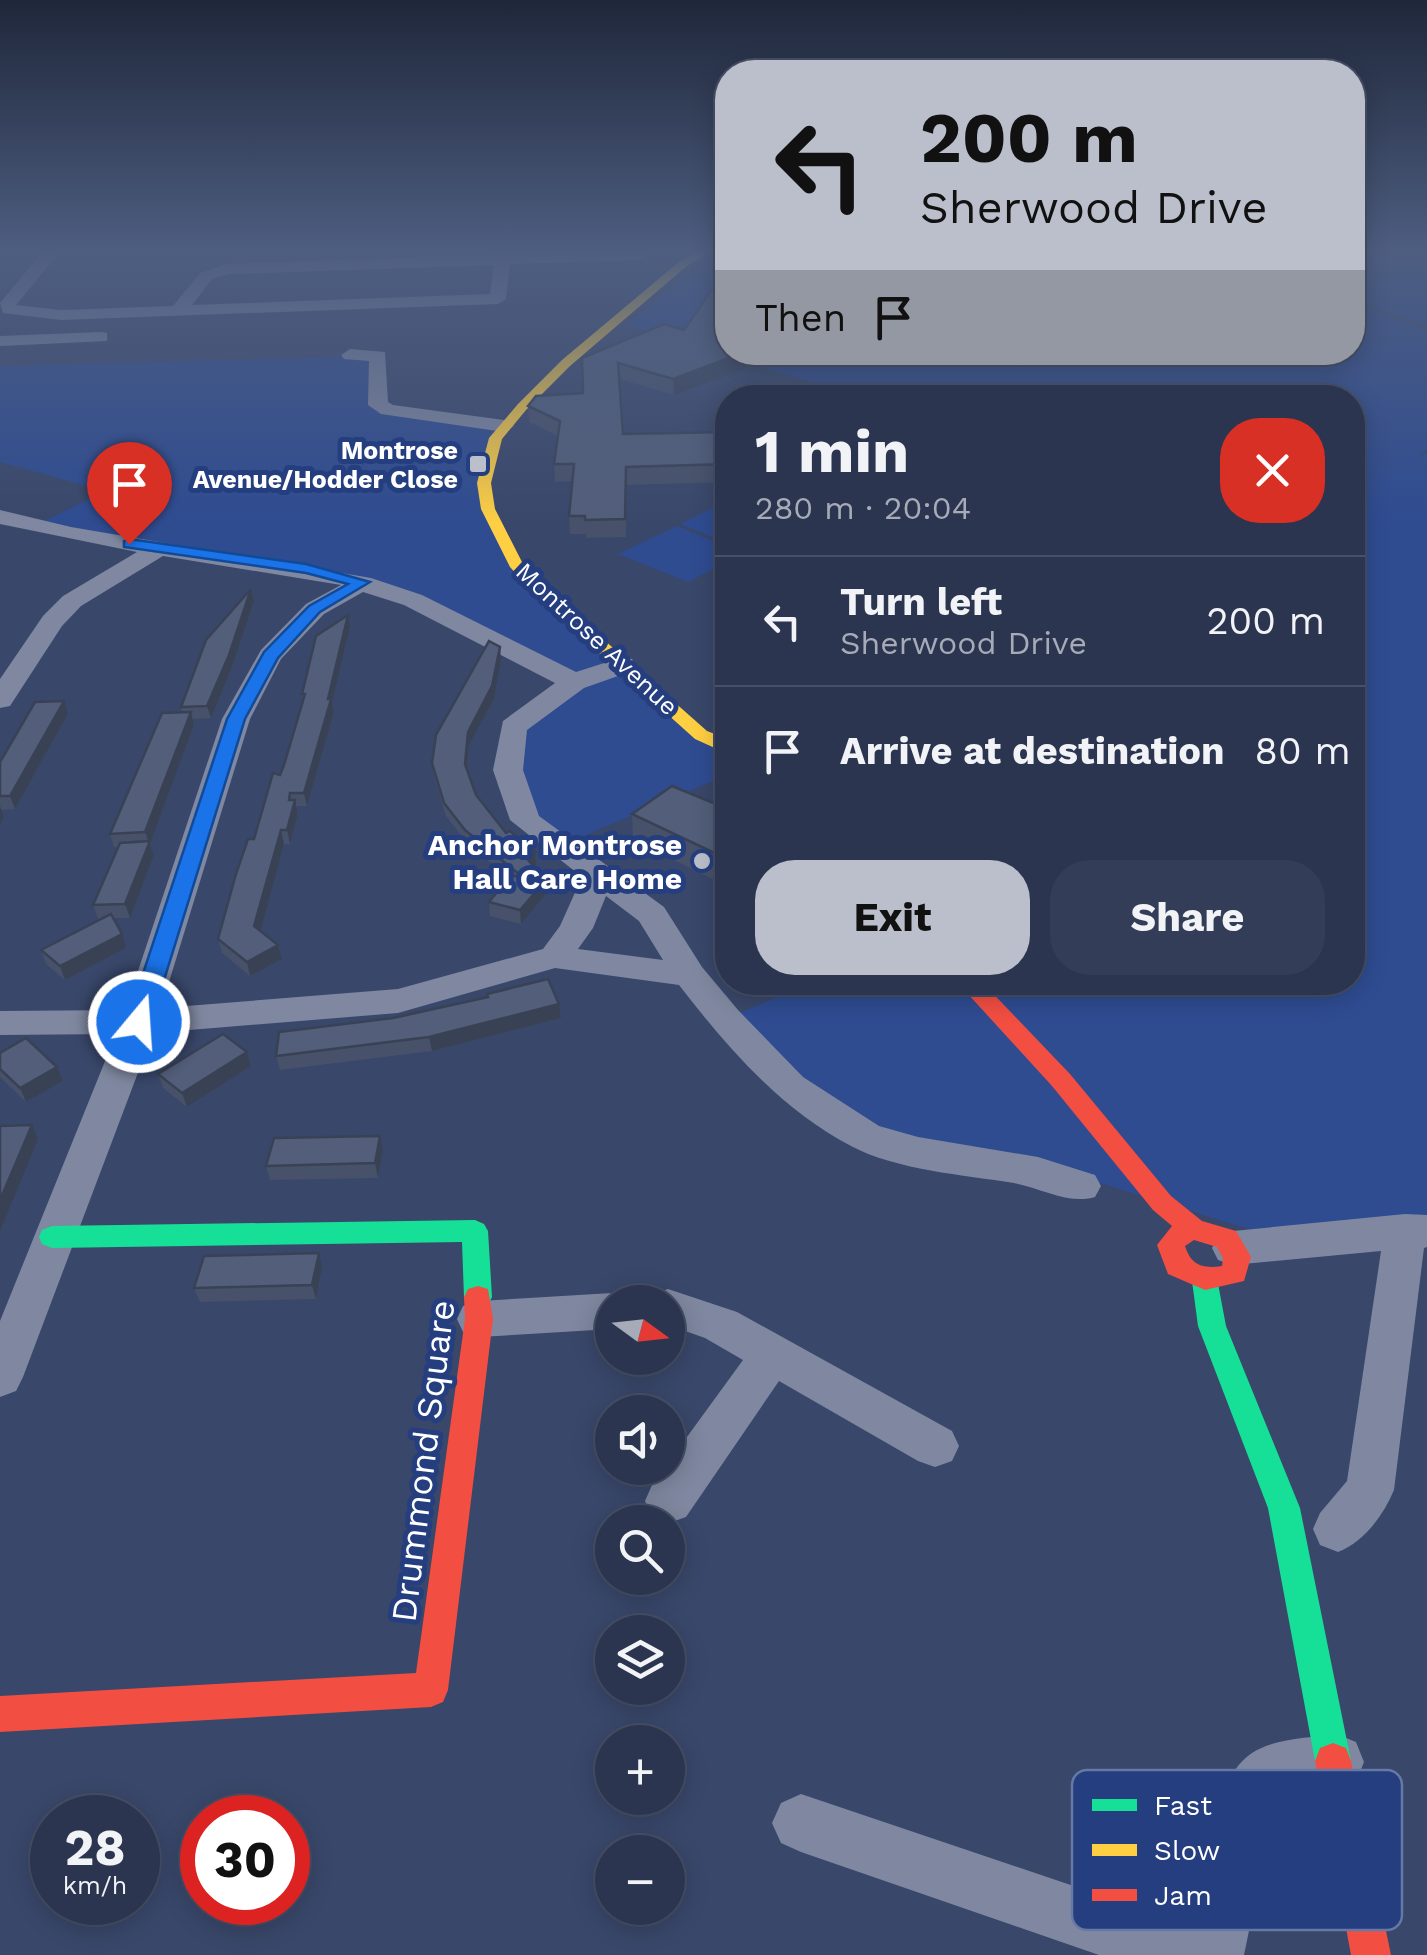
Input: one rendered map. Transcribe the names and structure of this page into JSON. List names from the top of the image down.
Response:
{
  "streets": {
    "street": ["Montrose Avenue", "Drummond Square"]
  },
  "places": {
    "transit": ["Montrose Avenue/Hodder Close"],
    "other": ["Anchor Montrose Hall Care Home"]
  },
  "legend": ["Fast", "Slow", "Jam"],
  "north": "right",
  "page": {
    "turn": ["200 m", "Sherwood Drive"],
    "then": "Then",
    "heading": ["1 min", "280 m · 20:04"],
    "list": [
      {
        "name": "Turn left",
        "note": "Sherwood Drive",
        "value": "200 m"
      },
      {
        "name": "Arrive at destination",
        "value": "80 m"
      }
    ],
    "buttons": ["Exit", "Share"],
    "map_buttons": ["+", "−"],
    "speed": "28 km/h",
    "limit": "30"
  }
}
